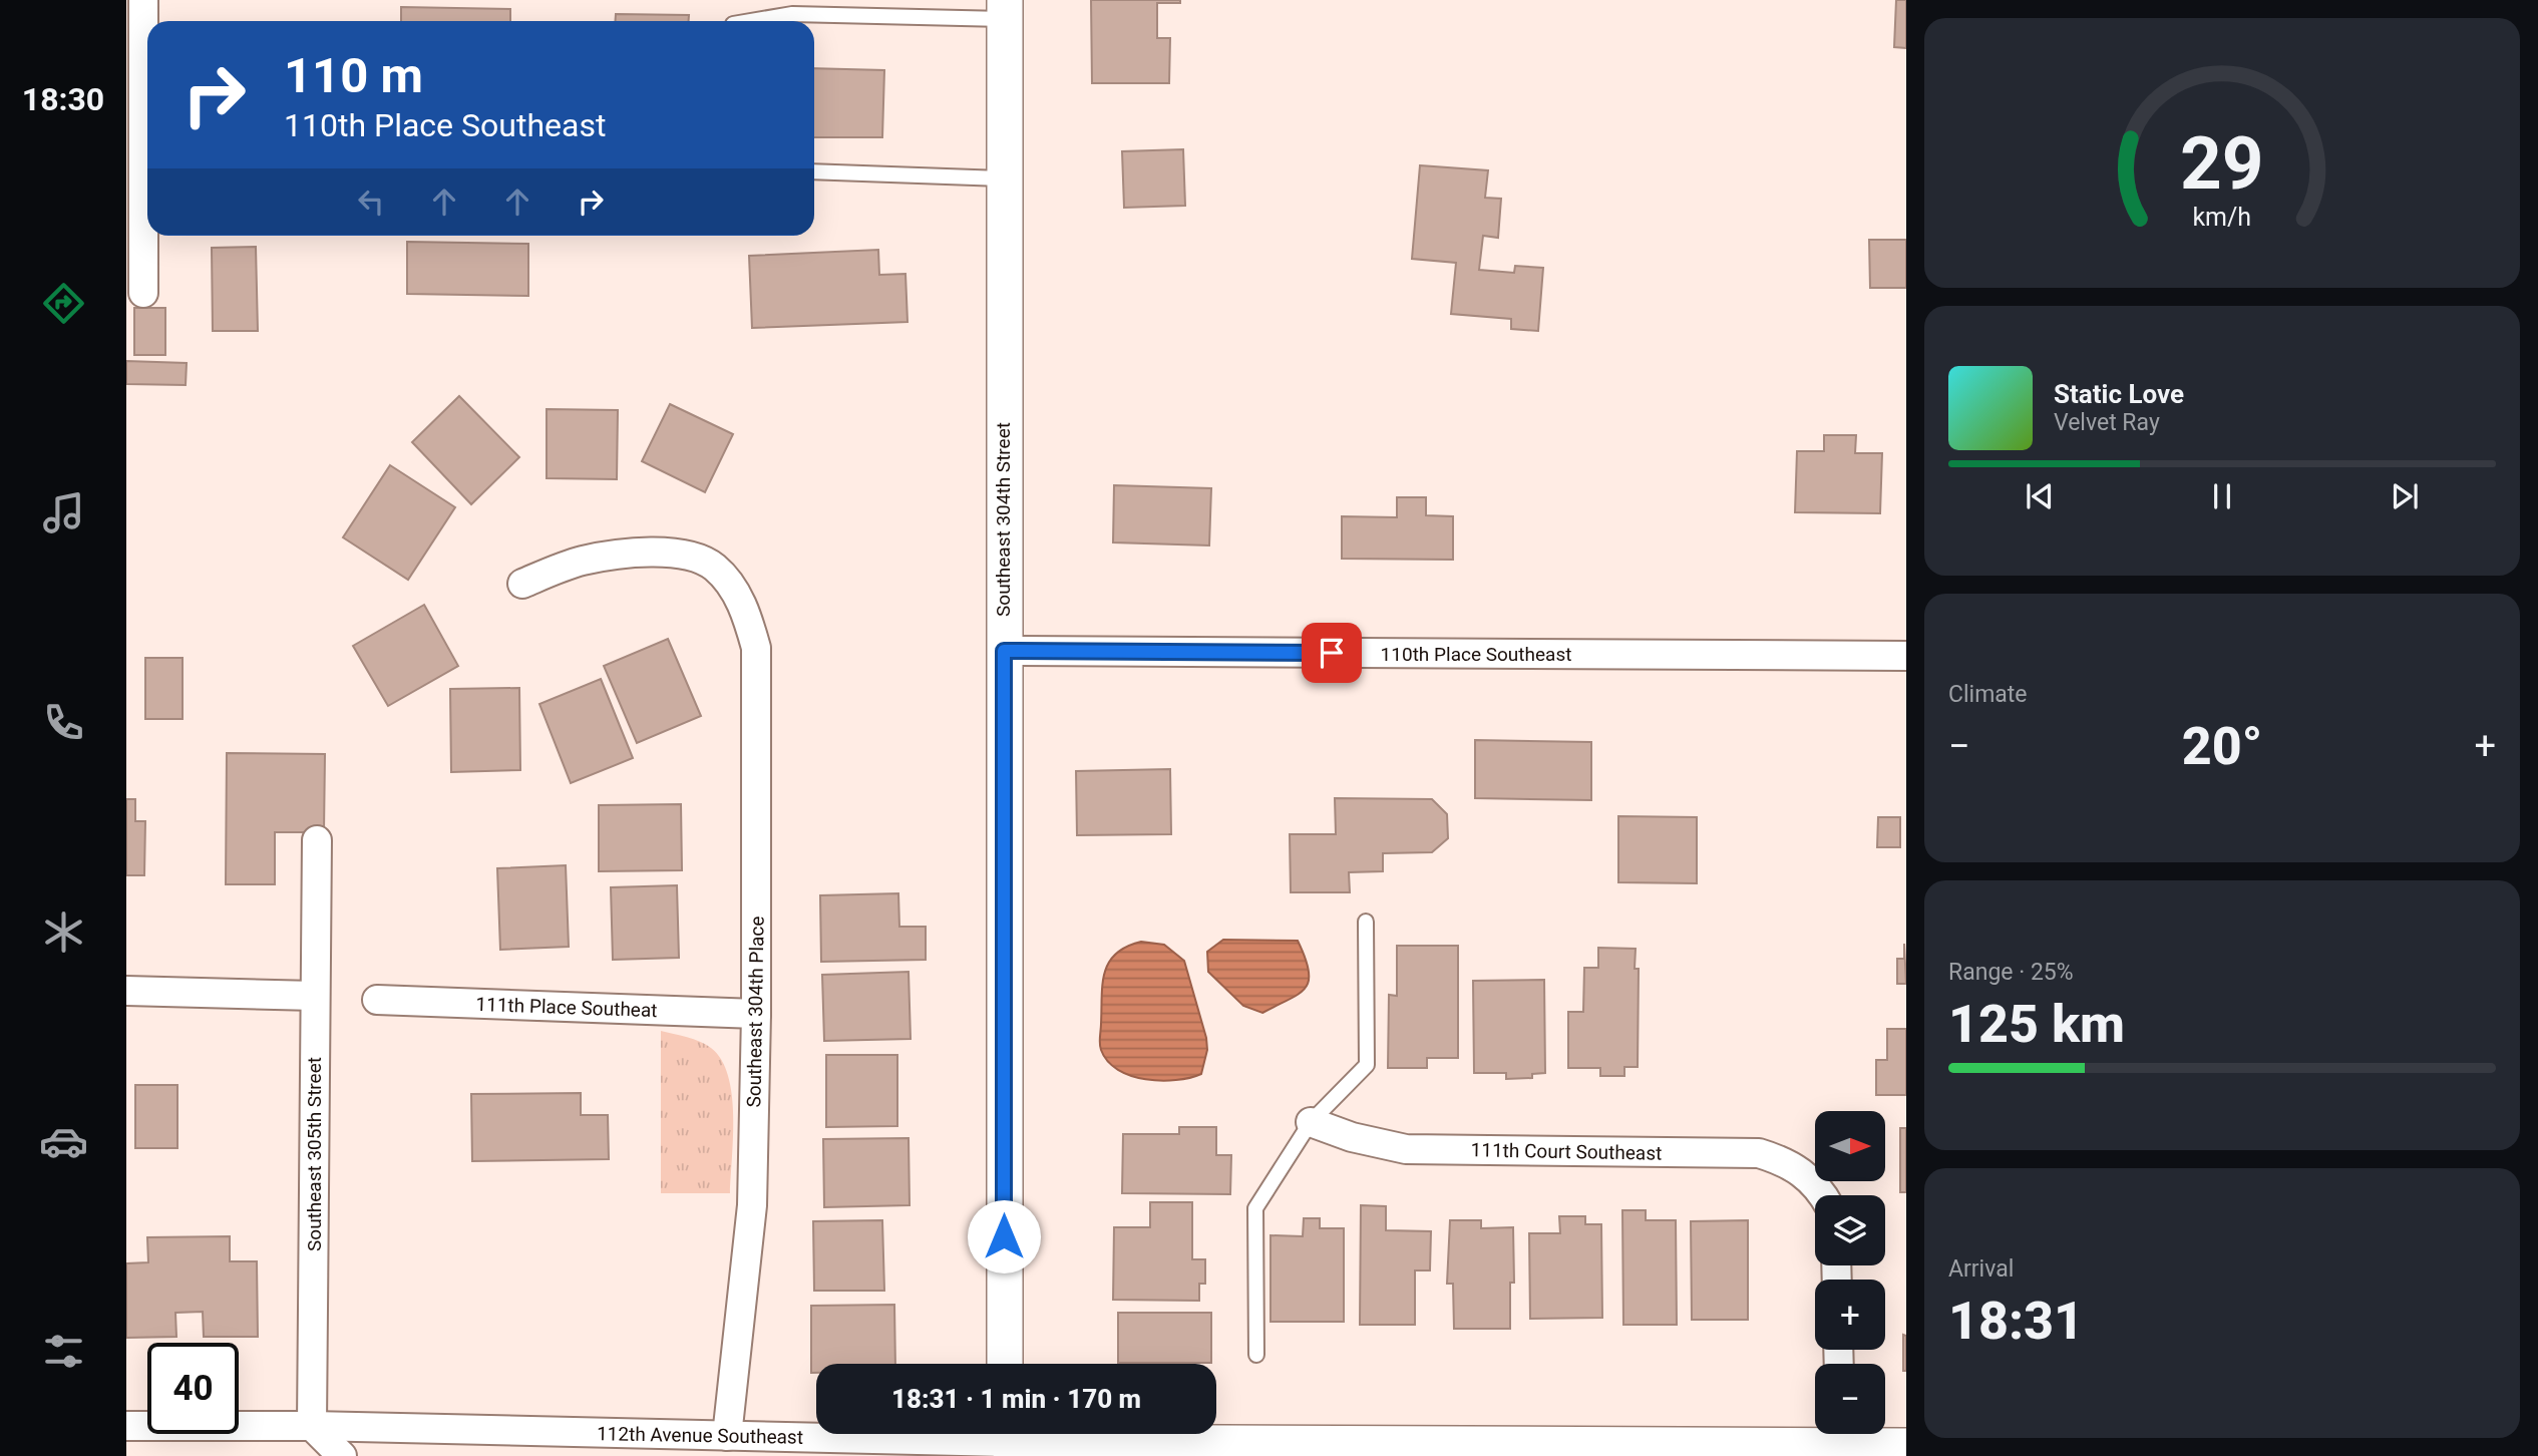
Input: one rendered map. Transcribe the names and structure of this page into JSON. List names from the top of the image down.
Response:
{
  "streets": {
    "street": [
      "Southeast 304th Street",
      "110th Place Southeast",
      "111th Place Southeat",
      "Southeast 304th Place",
      "111th Court Southeast",
      "Southeast 305th Street",
      "112th Avenue Southeast"
    ]
  },
  "crossings": [
    ["Southeast 304th Street", "110th Place Southeast"],
    ["111th Place Southeat", "Southeast 304th Place"],
    ["Southeast 304th Place", "112th Avenue Southeast"],
    ["Southeast 305th Street", "112th Avenue Southeast"]
  ],
  "north": "right",
  "page": {
    "tabs": "18:30",
    "turn": ["110 m", "110th Place Southeast"],
    "song": ["Static Love", "Velvet Ray"],
    "tile": [
      "Climate",
      ["Range · 25%", "125 km"],
      ["Arrival", "18:31"]
    ],
    "heat": ["−", "20°", "+"],
    "map_buttons": ["+", "−"],
    "limit": "40",
    "trip": "18:31 · 1 min · 170 m",
    "gauge": ["29", "km/h"]
  }
}
